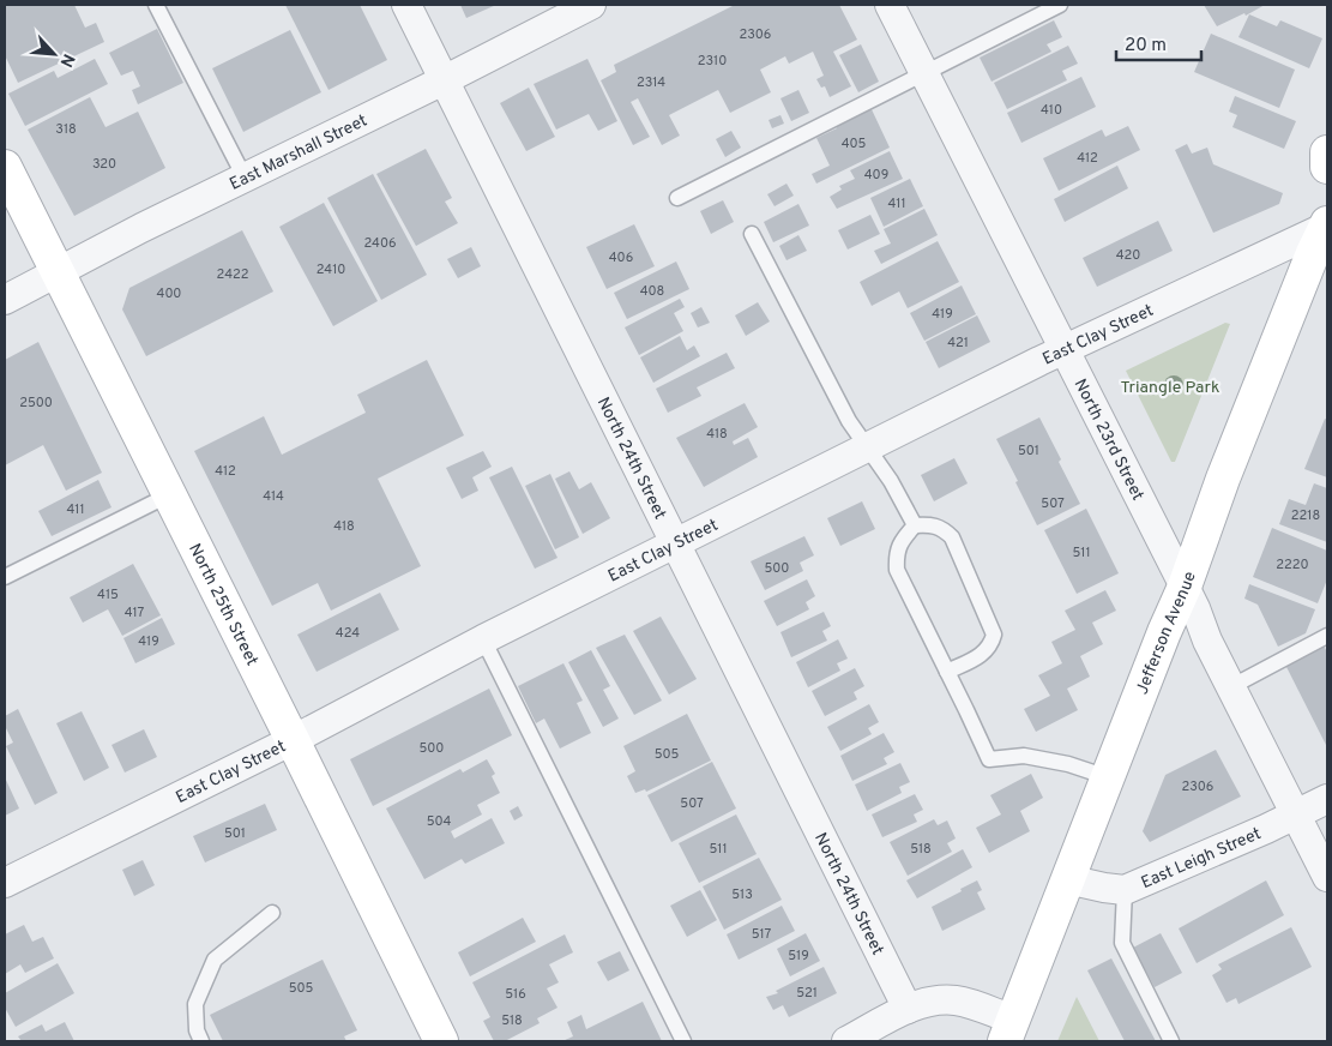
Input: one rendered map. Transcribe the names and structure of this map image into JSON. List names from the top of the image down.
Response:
{
  "streets": {
    "main road": ["North 25th Street", "Jefferson Avenue"],
    "street": [
      "East Marshall Street",
      "East Clay Street",
      "North 23rd Street",
      "North 24th Street",
      "East Leigh Street"
    ]
  },
  "crossings": [
    ["East Marshall Street", "North 24th Street"],
    ["East Marshall Street", "North 25th Street"],
    ["East Clay Street", "North 23rd Street"],
    ["East Clay Street", "North 24th Street"],
    ["East Clay Street", "North 25th Street"],
    ["East Clay Street", "Jefferson Avenue"],
    ["North 23rd Street", "Jefferson Avenue"],
    ["North 23rd Street", "East Leigh Street"],
    ["Jefferson Avenue", "East Leigh Street"]
  ],
  "parks": ["Triangle Park"],
  "house_numbers": [
    "2306",
    "2310",
    "2314",
    "410",
    "318",
    "405",
    "412",
    "320",
    "409",
    "411",
    "2406",
    "420",
    "406",
    "2410",
    "2422",
    "408",
    "400",
    "419",
    "421",
    "2500",
    "418",
    "501",
    "412",
    "414",
    "507",
    "411",
    "2218",
    "418",
    "511",
    "2220",
    "500",
    "415",
    "417",
    "424",
    "419",
    "500",
    "505",
    "2306",
    "507",
    "504",
    "501",
    "511",
    "518",
    "513",
    "517",
    "519",
    "505",
    "521",
    "516",
    "518"
  ],
  "scale_bar": "20 m",
  "north": "bottom right"
}
